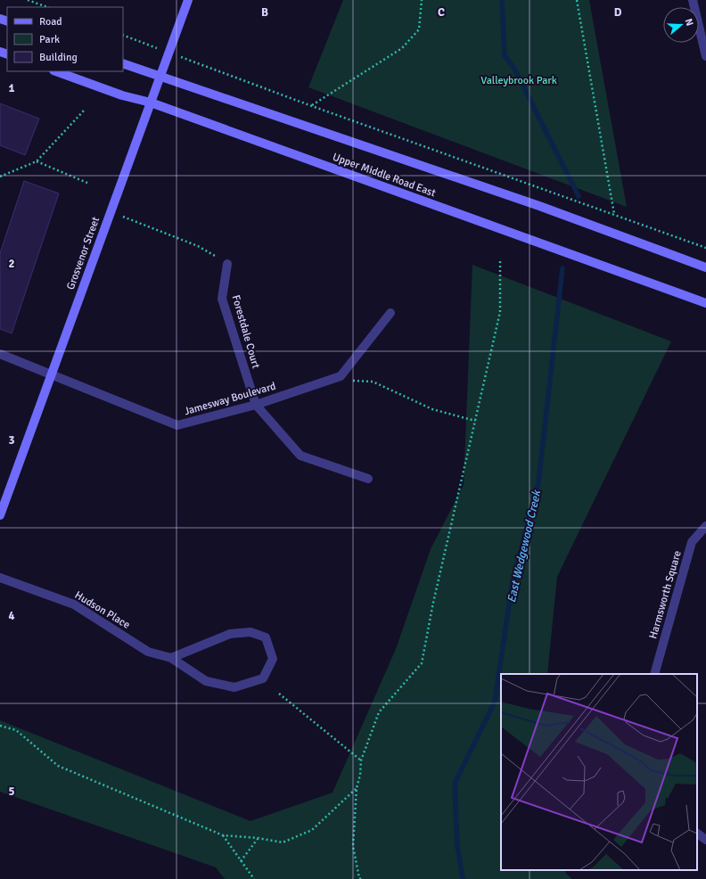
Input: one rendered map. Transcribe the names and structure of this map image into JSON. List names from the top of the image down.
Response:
{
  "streets": {
    "main road": ["Upper Middle Road East", "Grosvenor Street"],
    "street": [
      "Forestdale Court",
      "Jamesway Boulevard",
      "Harmsworth Square",
      "Hudson Place"
    ]
  },
  "crossings": [
    ["Upper Middle Road East", "Grosvenor Street"],
    ["Grosvenor Street", "Jamesway Boulevard"],
    ["Forestdale Court", "Jamesway Boulevard"]
  ],
  "water": ["East Wedgewood Creek"],
  "parks": ["Valleybrook Park"],
  "legend": ["Road", "Park", "Building"],
  "north": "right",
  "grid": {
    "columns": ["B", "C", "D"],
    "rows": [
      "1",
      "2",
      "3",
      "4",
      "5"
    ]
  }
}
